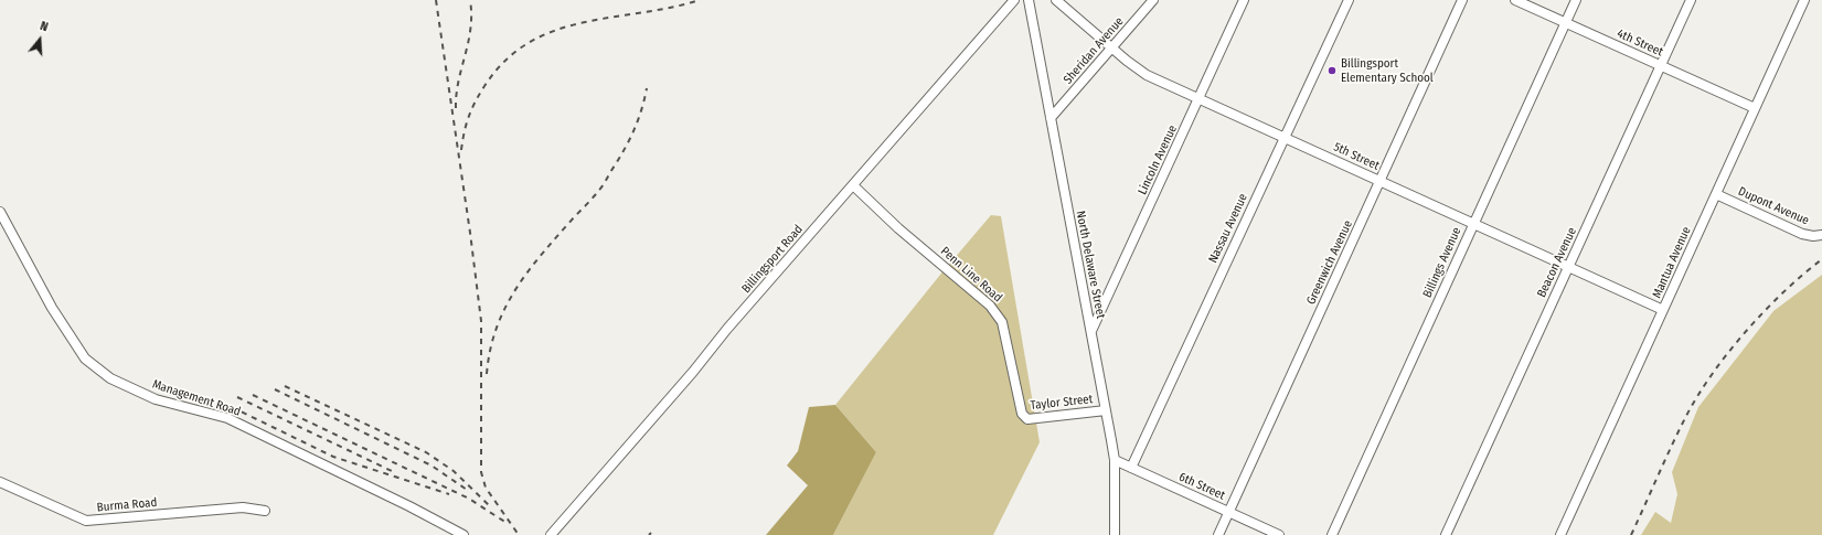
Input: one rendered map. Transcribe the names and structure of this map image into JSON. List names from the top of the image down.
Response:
{
  "streets": {
    "street": [
      "4th Street",
      "Sheridan Avenue",
      "5th Street",
      "Lincoln Avenue",
      "Dupont Avenue",
      "Nassau Avenue",
      "Billingsport Road",
      "Greenwich Avenue",
      "Billings Avenue",
      "Beacon Avenue",
      "Mantua Avenue",
      "North Delaware Street",
      "Penn Line Road",
      "Management Road",
      "Taylor Street",
      "6th Street",
      "Burma Road"
    ]
  },
  "crossings": [
    ["4th Street", "Billings Avenue"],
    ["4th Street", "Beacon Avenue"],
    ["4th Street", "Mantua Avenue"],
    ["Sheridan Avenue", "5th Street"],
    ["Sheridan Avenue", "North Delaware Street"],
    ["5th Street", "Lincoln Avenue"],
    ["5th Street", "Nassau Avenue"],
    ["5th Street", "Greenwich Avenue"],
    ["5th Street", "Billings Avenue"],
    ["5th Street", "Beacon Avenue"],
    ["5th Street", "Mantua Avenue"],
    ["Lincoln Avenue", "North Delaware Street"],
    ["Dupont Avenue", "Mantua Avenue"],
    ["Nassau Avenue", "6th Street"],
    ["Billingsport Road", "Penn Line Road"],
    ["Greenwich Avenue", "6th Street"],
    ["North Delaware Street", "Taylor Street"],
    ["North Delaware Street", "6th Street"],
    ["Penn Line Road", "Taylor Street"]
  ],
  "places": ["Billingsport Elementary School"],
  "north": "top"
}
